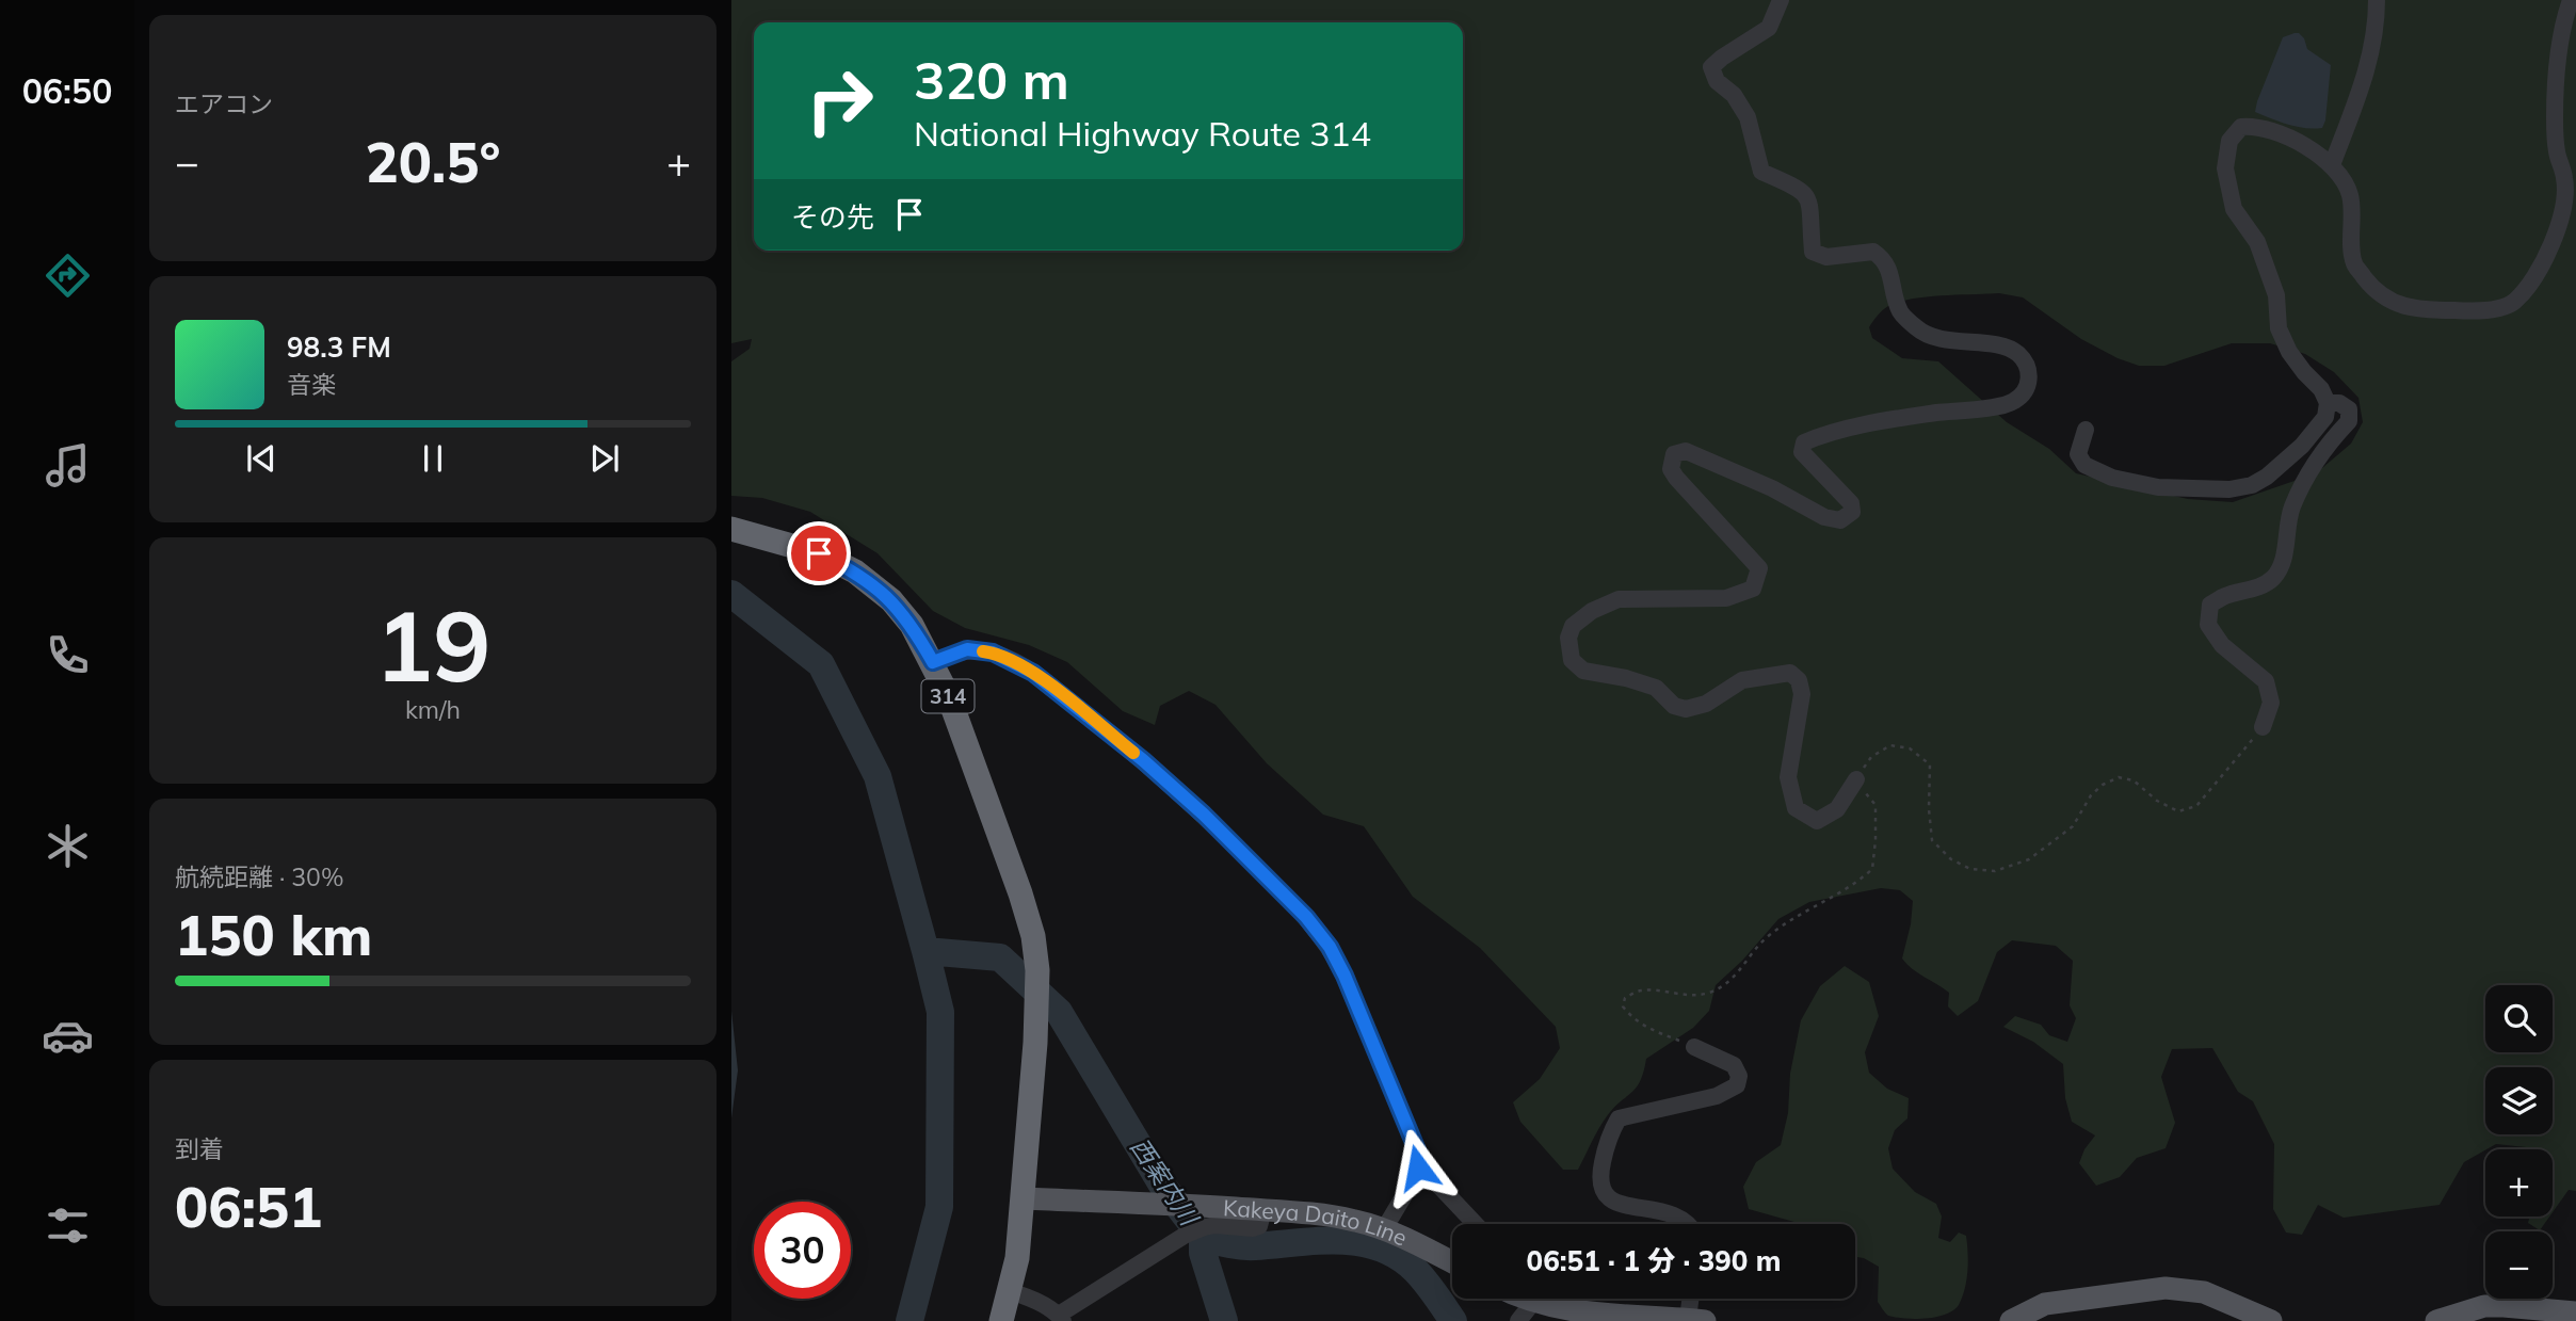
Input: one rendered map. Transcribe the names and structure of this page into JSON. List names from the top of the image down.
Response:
{
  "streets": {
    "highway": ["314"],
    "main road": ["Kakeya Daito Line"]
  },
  "crossings": [
    ["314", "Kakeya Daito Line"]
  ],
  "water": ["西案内川"],
  "page": {
    "tabs": "06:50",
    "tile": [
      "エアコン",
      ["19", "km/h"],
      ["航続距離 · 30%", "150 km"],
      ["到着", "06:51"]
    ],
    "turn": ["320 m", "National Highway Route 314"],
    "heat": ["−", "20.5°", "+"],
    "then": "その先",
    "song": ["98.3 FM", "音楽"],
    "map_buttons": ["+", "−"],
    "limit": "30",
    "trip": "06:51 · 1 分 · 390 m"
  }
}
